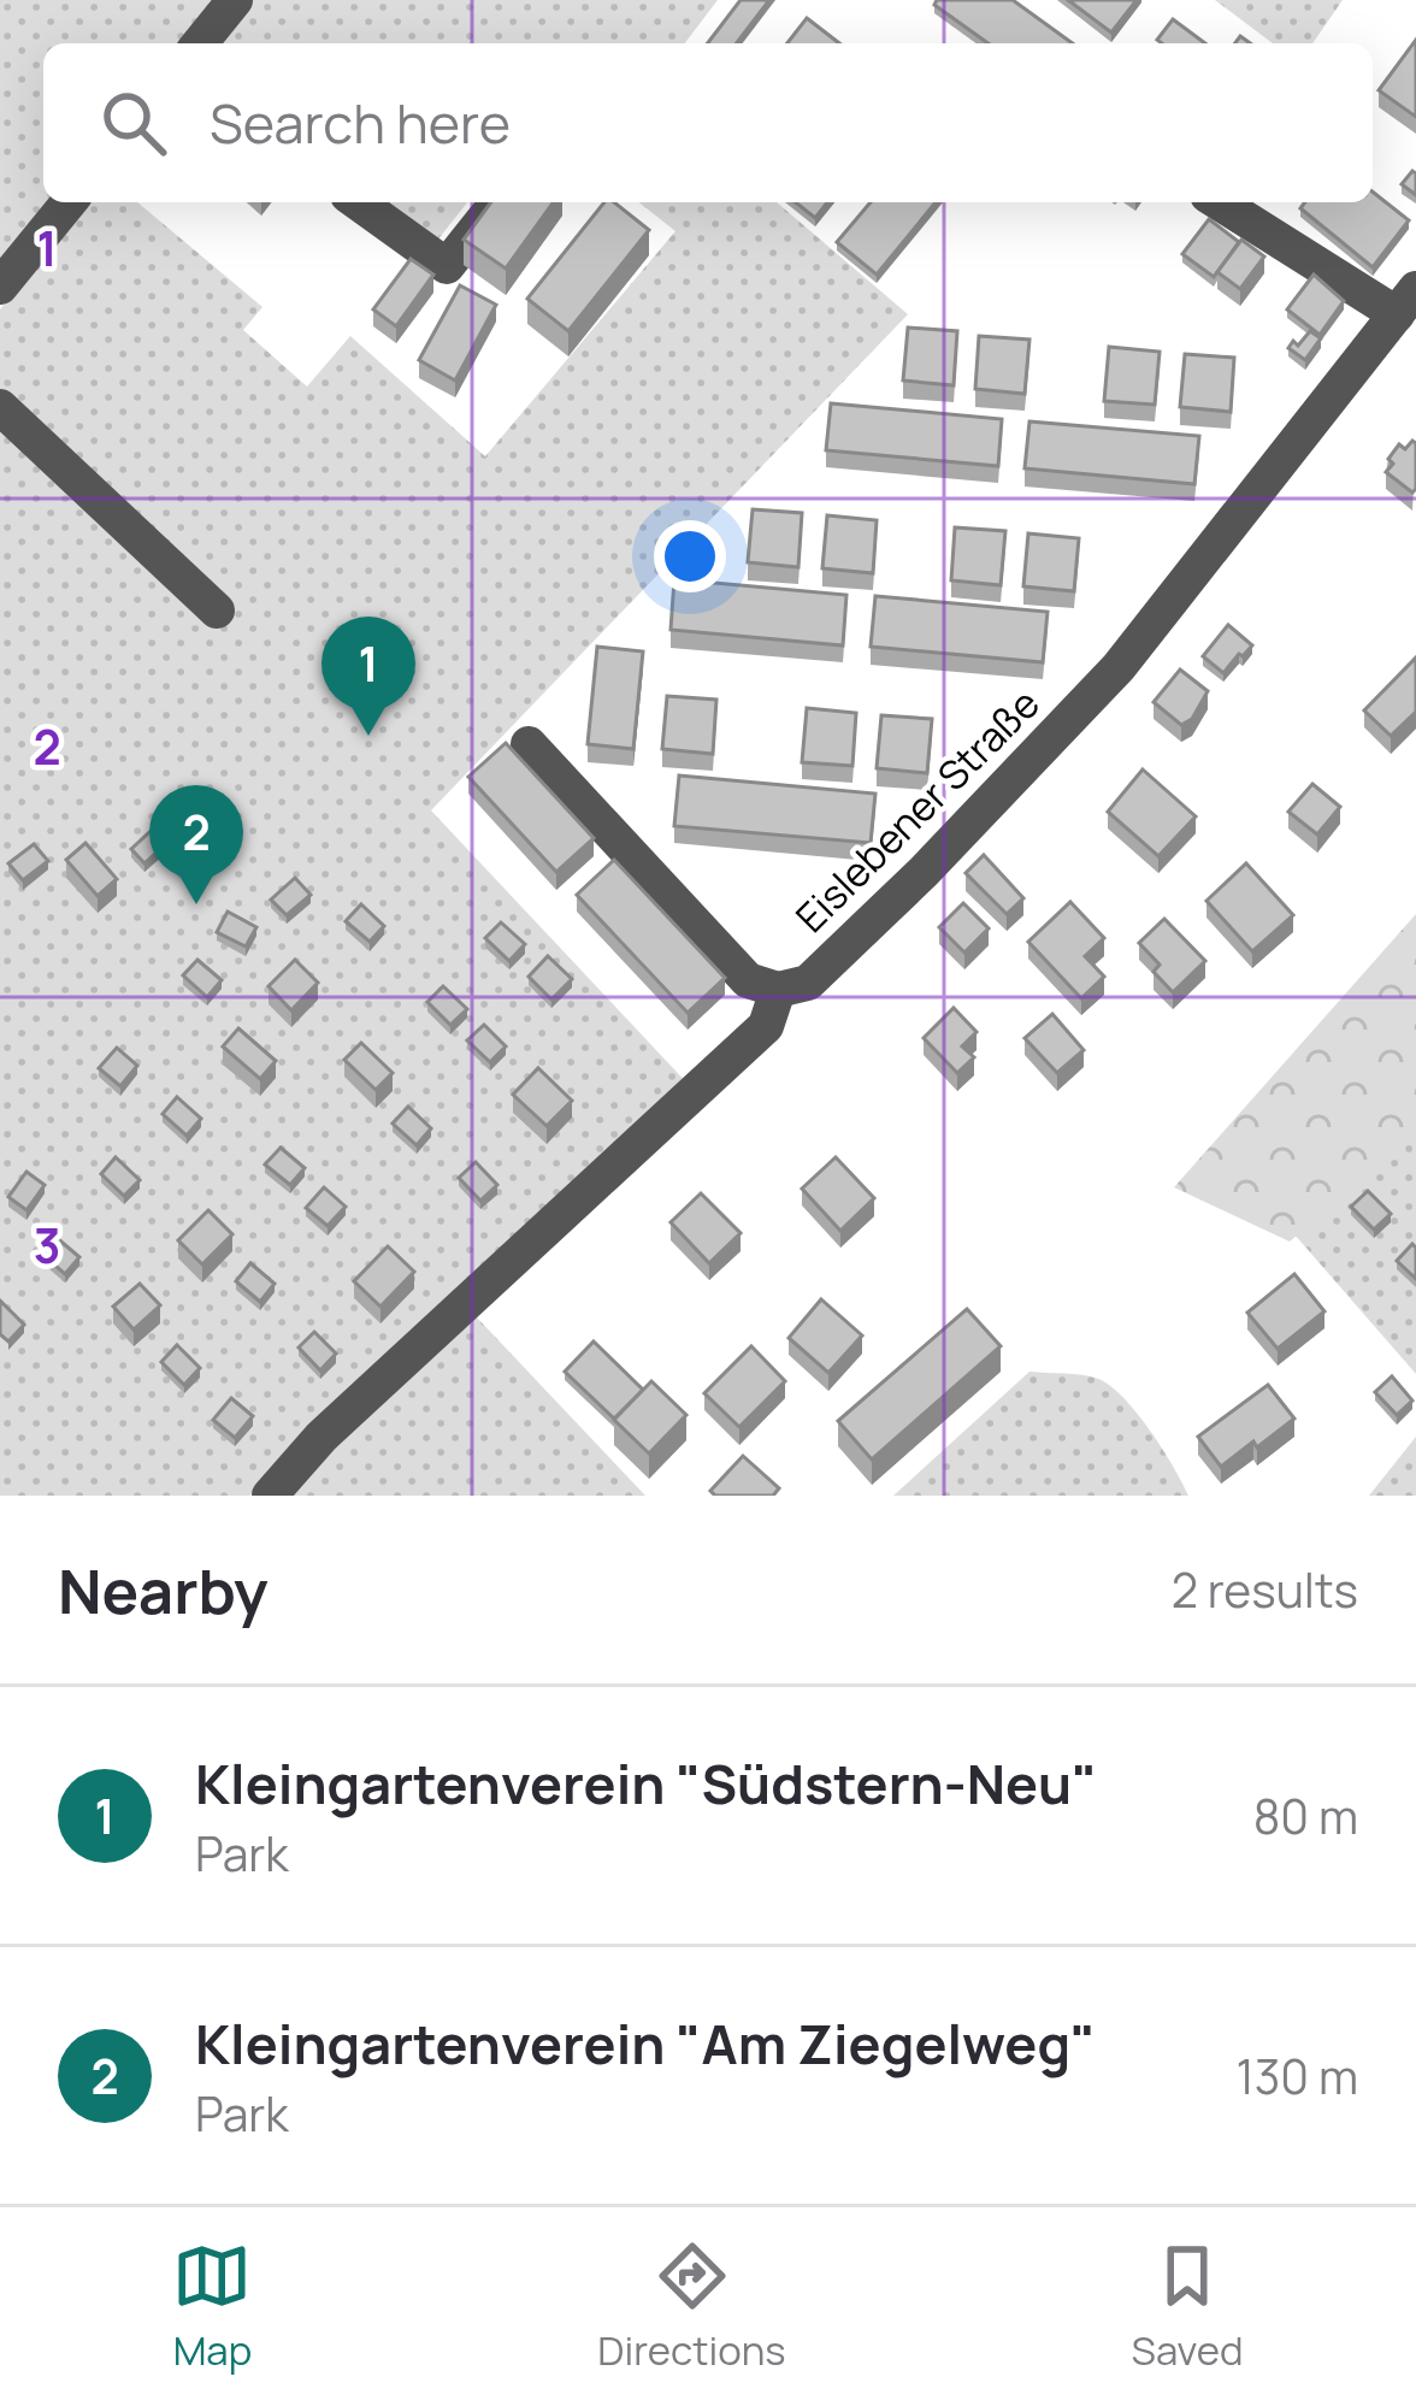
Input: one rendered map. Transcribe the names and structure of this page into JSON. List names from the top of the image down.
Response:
{
  "streets": {
    "street": ["Eislebener Straße"]
  },
  "page": {
    "search": "Search here",
    "pins": ["1", "2"],
    "heading": ["Nearby", "2 results"],
    "list": [
      {
        "mark": "1",
        "name": "Kleingartenverein \"Südstern-Neu\"",
        "note": "Park",
        "value": "80 m"
      },
      {
        "mark": "2",
        "name": "Kleingartenverein \"Am Ziegelweg\"",
        "note": "Park",
        "value": "130 m"
      }
    ],
    "nav": ["Map", "Directions", "Saved"]
  },
  "grid": {
    "rows": ["1", "2", "3"]
  }
}
